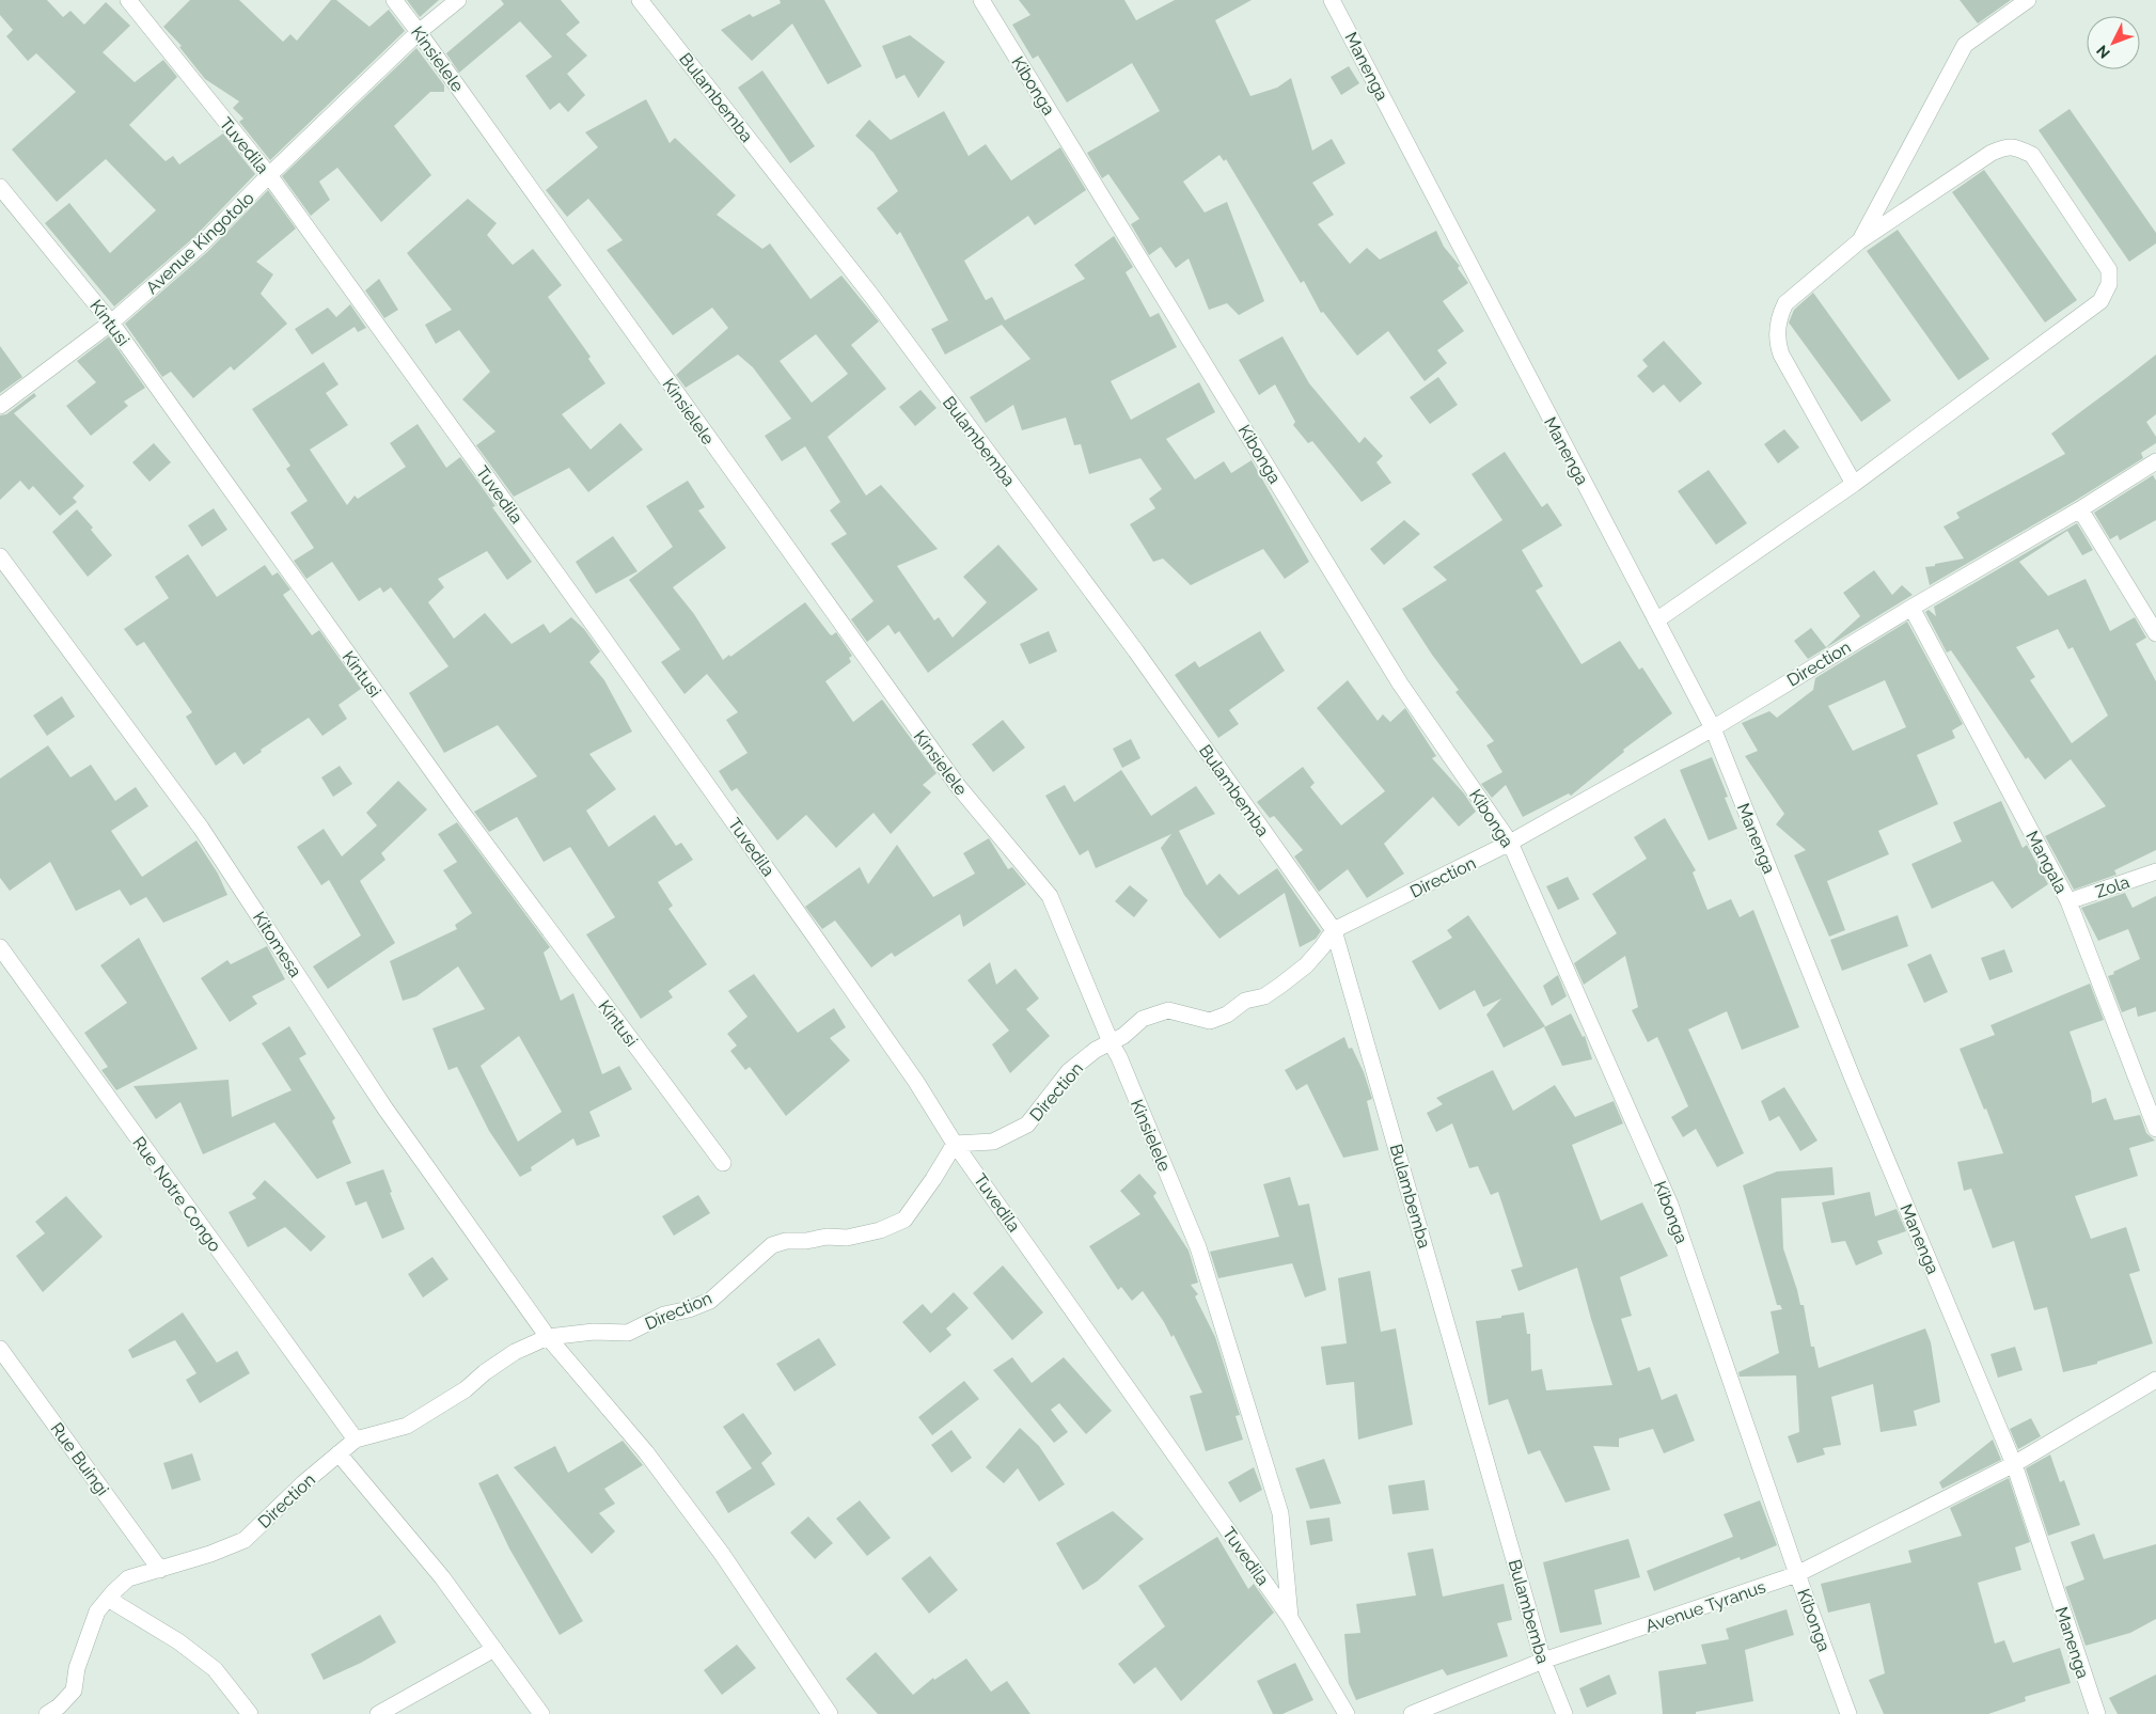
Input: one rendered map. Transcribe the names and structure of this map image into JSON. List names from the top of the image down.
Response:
{
  "streets": {
    "street": [
      "Kinsielele",
      "Manenga",
      "Kibonga",
      "Bulambemba",
      "Tuvedila",
      "Avenue Kingotolo",
      "Kintusi",
      "Direction",
      "Mangala",
      "Zola",
      "Kitomesa",
      "Rue Notre Congo",
      "Rue Buingi",
      "Avenue Tyranus"
    ]
  },
  "crossings": [
    ["Kinsielele", "Tuvedila"],
    ["Kinsielele", "Avenue Kingotolo"],
    ["Kinsielele", "Direction"],
    ["Manenga", "Direction"],
    ["Manenga", "Avenue Tyranus"],
    ["Kibonga", "Direction"],
    ["Kibonga", "Avenue Tyranus"],
    ["Bulambemba", "Direction"],
    ["Bulambemba", "Avenue Tyranus"],
    ["Tuvedila", "Avenue Kingotolo"],
    ["Tuvedila", "Direction"],
    ["Avenue Kingotolo", "Kintusi"],
    ["Direction", "Mangala"],
    ["Direction", "Kitomesa"],
    ["Direction", "Rue Notre Congo"],
    ["Direction", "Rue Buingi"],
    ["Mangala", "Zola"]
  ],
  "north": "bottom left"
}
